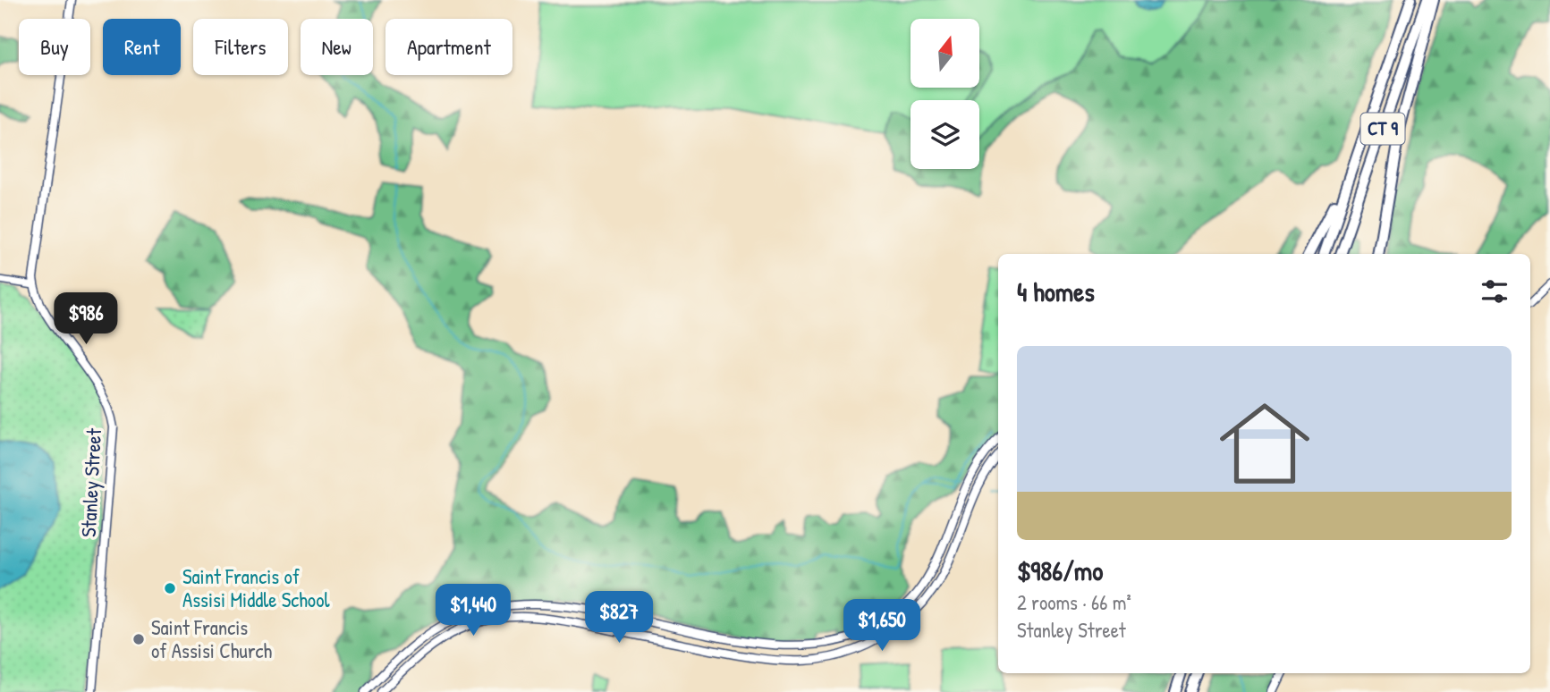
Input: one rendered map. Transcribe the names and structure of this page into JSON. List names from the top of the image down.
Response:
{
  "streets": {
    "highway": ["CT 9"],
    "main road": ["Stanley Street"]
  },
  "places": ["Saint Francis of Assisi Middle School", "Saint Francis of Assisi Church"],
  "north": "top",
  "page": {
    "chip": [
      "Buy",
      "Rent",
      "Filters",
      "New",
      "Apartment"
    ],
    "heading": "4 homes",
    "price": [
      "$986",
      "$1,440",
      "$827",
      "$1,650"
    ],
    "list": [
      {
        "name": "$986/mo",
        "note": "2 rooms · 66 m² · Stanley Street"
      }
    ]
  }
}
